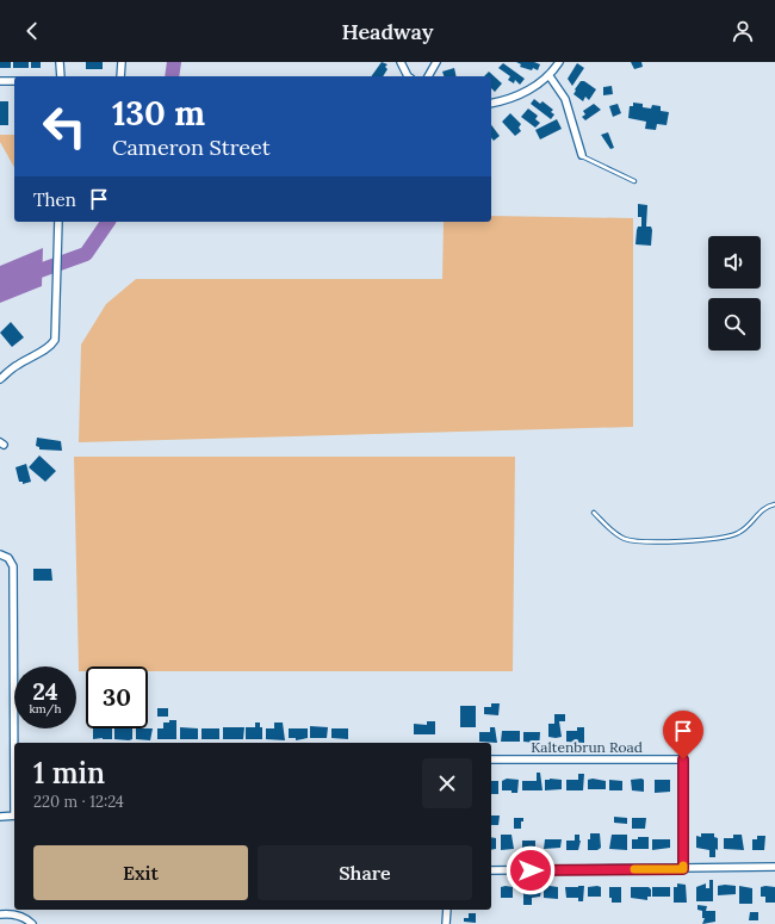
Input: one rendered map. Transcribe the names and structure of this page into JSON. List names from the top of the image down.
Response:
{
  "streets": {
    "street": ["Kaltenbrun Road"]
  },
  "page": {
    "header": "Headway",
    "turn": ["130 m", "Cameron Street"],
    "then": "Then",
    "speed": "24 km/h",
    "limit": "30",
    "heading": ["1 min", "220 m · 12:24"],
    "buttons": ["Exit", "Share"]
  }
}
